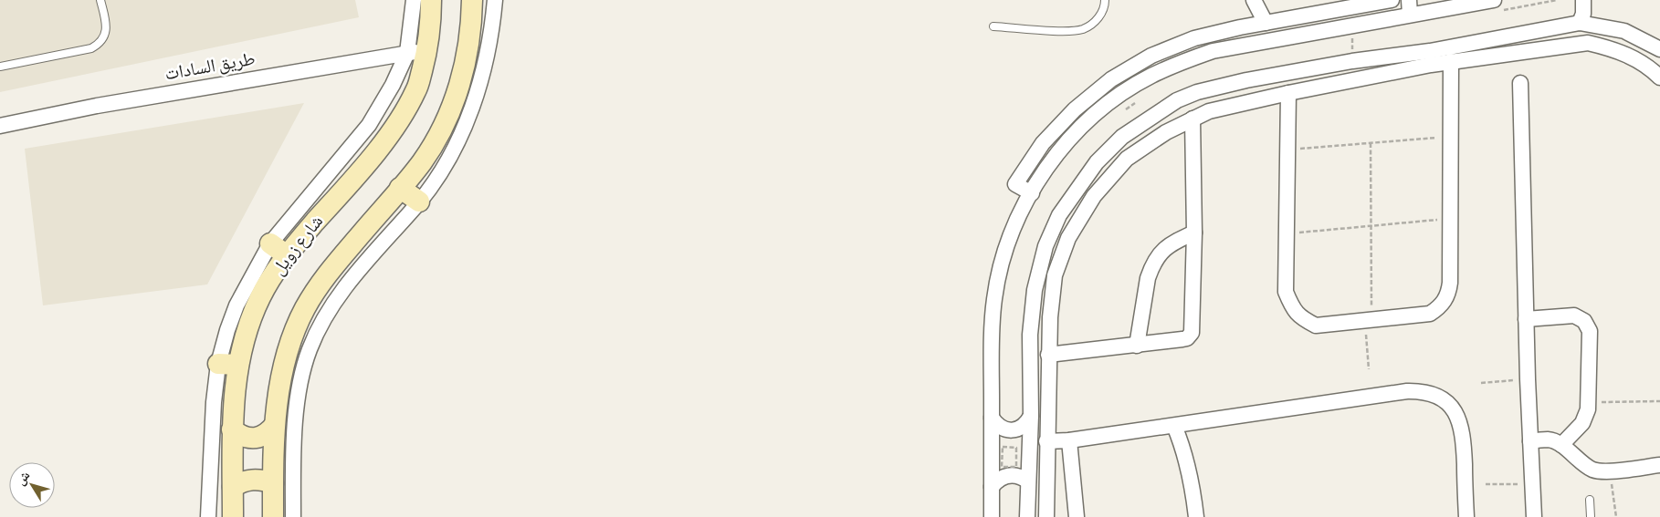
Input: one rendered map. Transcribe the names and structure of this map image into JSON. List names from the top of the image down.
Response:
{
  "streets": {
    "main road": ["شارع زويل"],
    "street": ["طريق السادات"]
  },
  "crossings": [
    ["طريق السادات", "شارع زويل"]
  ],
  "north": "top left"
}
